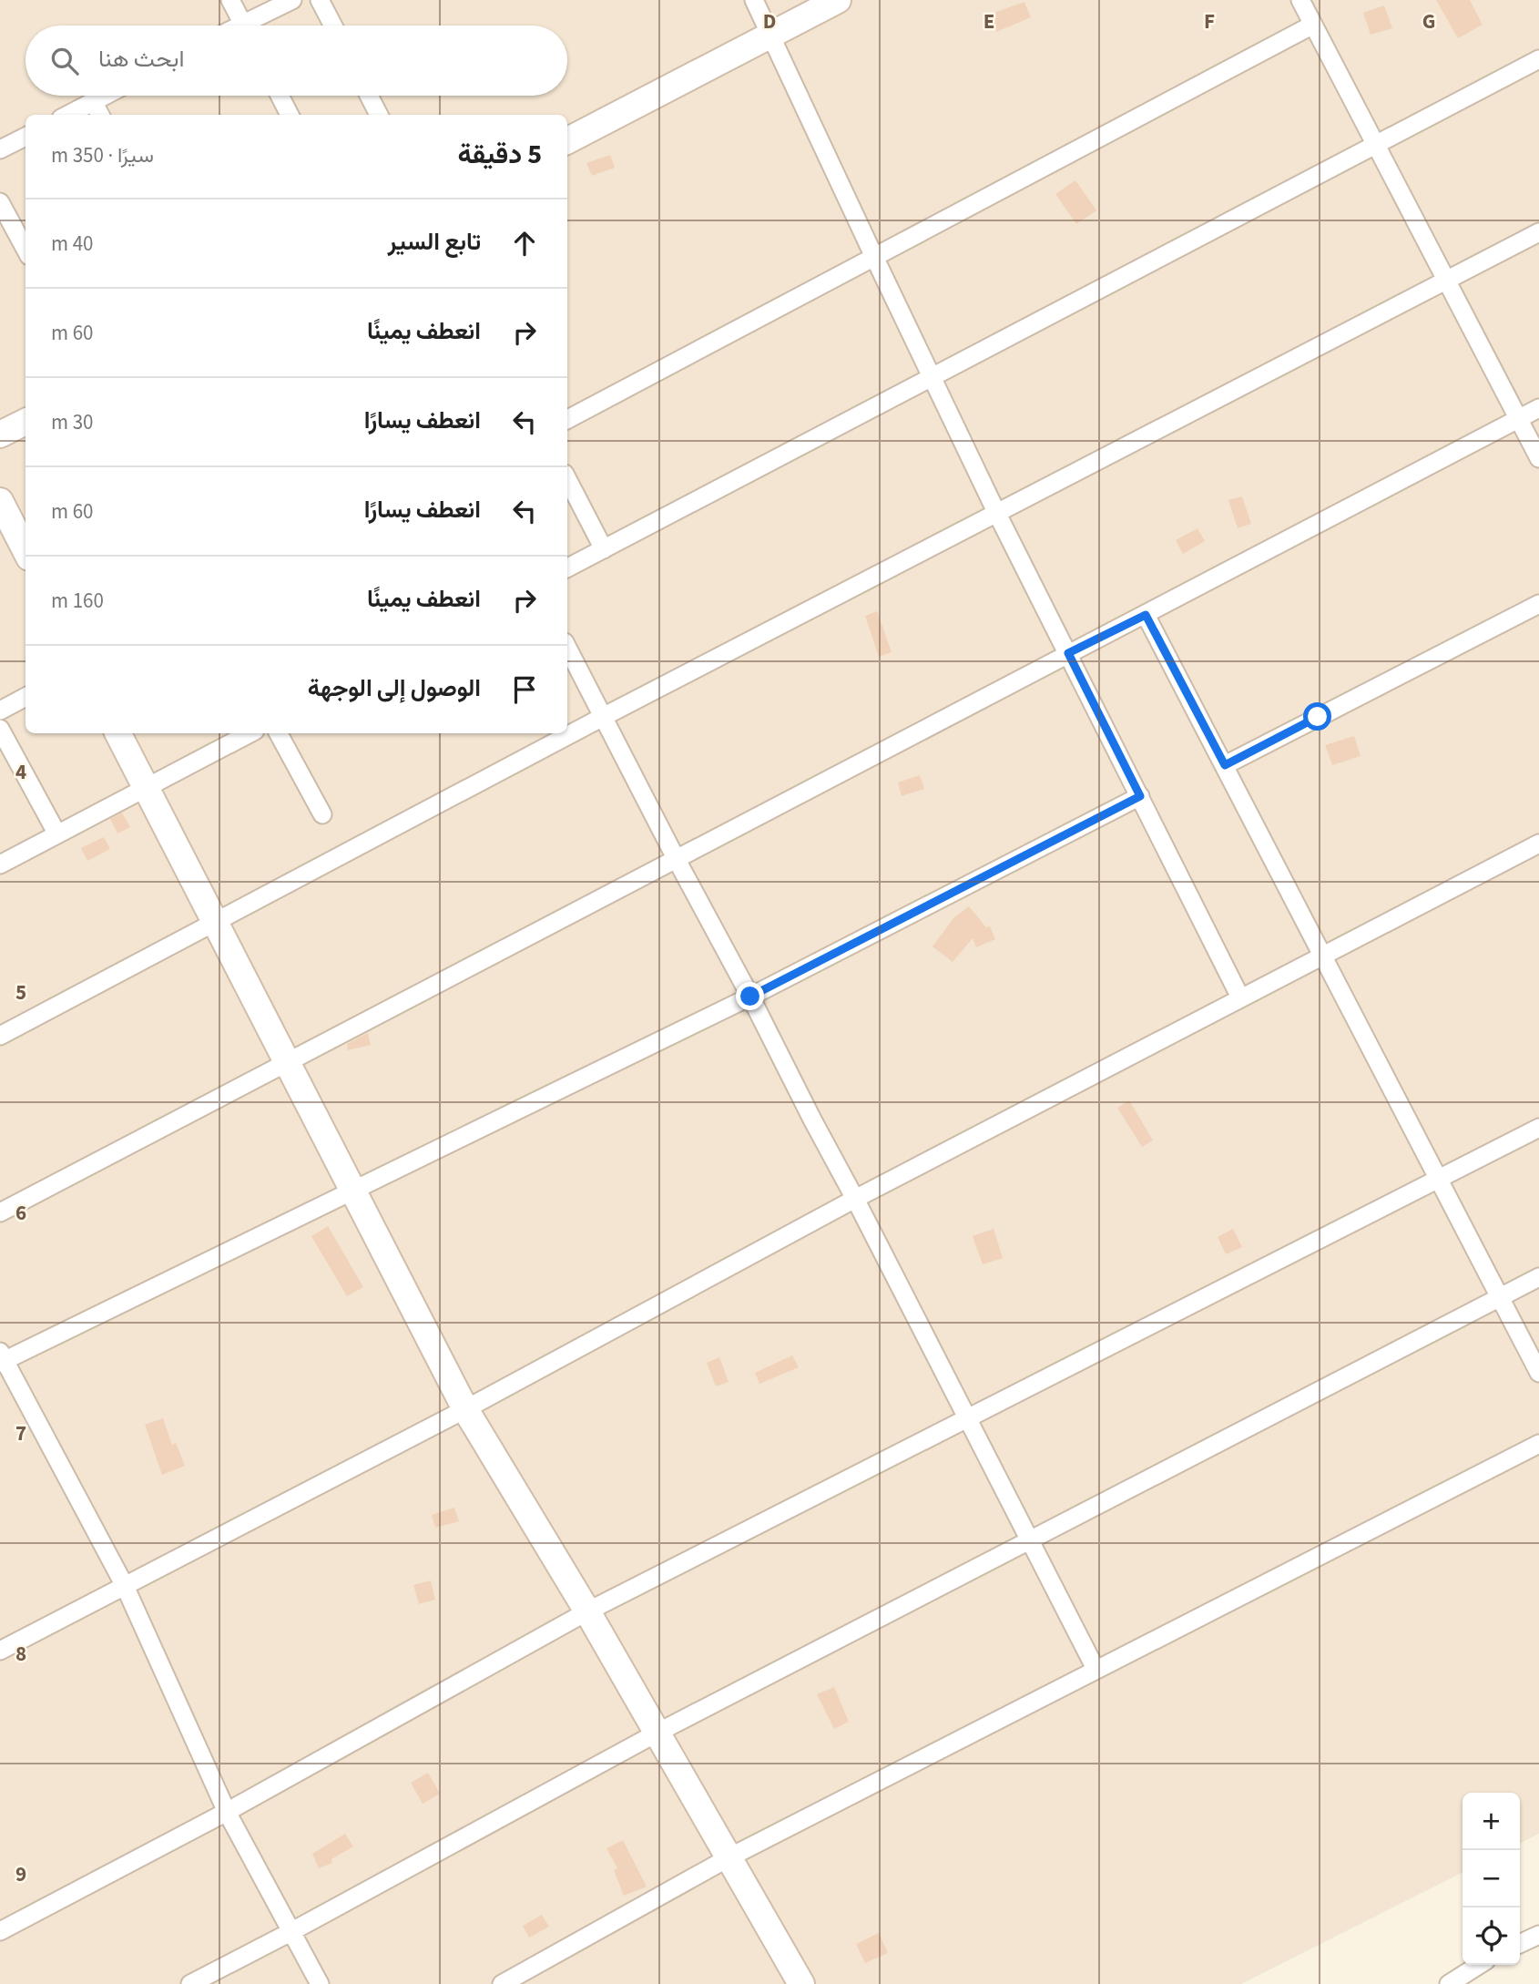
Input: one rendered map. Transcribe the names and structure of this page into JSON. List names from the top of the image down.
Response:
{
  "page": {
    "search": "ابحث هنا",
    "heading": ["5 دقيقة", "سيرًا · 350 m"],
    "list": [
      ["تابع السير", "40 m"],
      ["انعطف يمينًا", "60 m"],
      ["انعطف يسارًا", "30 m"],
      ["انعطف يسارًا", "60 m"],
      ["انعطف يمينًا", "160 m"],
      "الوصول إلى الوجهة"
    ],
    "map_buttons": ["+", "−"]
  },
  "grid": {
    "columns": [
      "D",
      "E",
      "F",
      "G"
    ],
    "rows": [
      "4",
      "5",
      "6",
      "7",
      "8",
      "9"
    ]
  }
}
